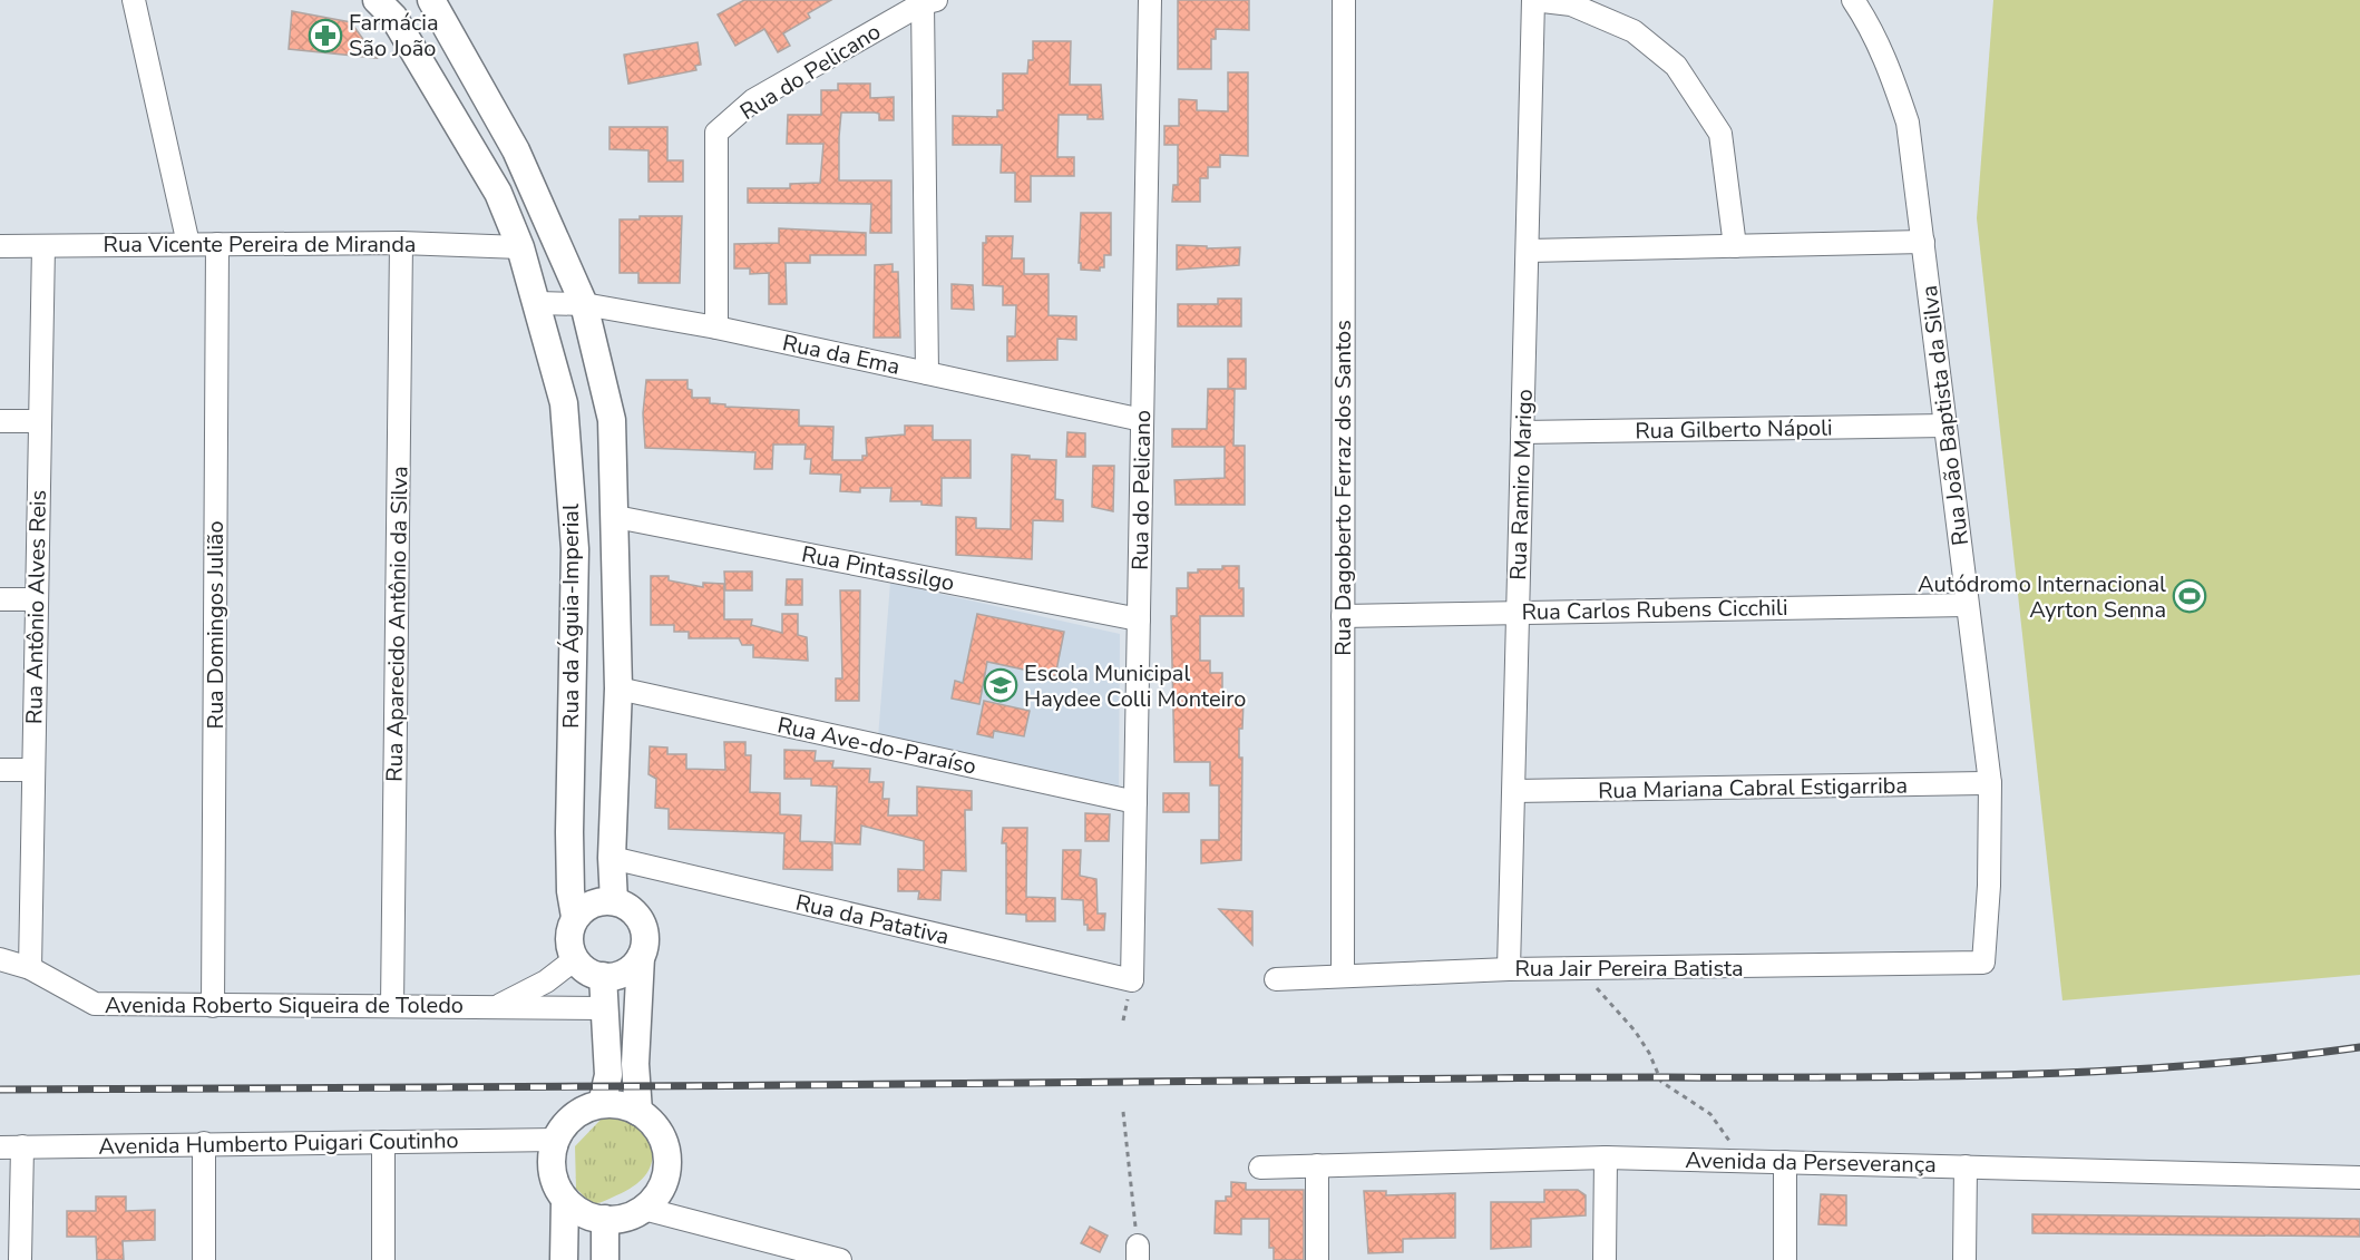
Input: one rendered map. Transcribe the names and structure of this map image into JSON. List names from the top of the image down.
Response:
{
  "streets": {
    "street": [
      "Rua do Pelicano",
      "Rua Vicente Pereira de Miranda",
      "Rua da Ema",
      "Rua João Baptista da Silva",
      "Rua Gilberto Nápoli",
      "Rua Ramiro Marigo",
      "Rua Dagoberto Ferraz dos Santos",
      "Rua Pintassilgo",
      "Rua Antônio Alves Reis",
      "Rua Carlos Rubens Cicchili",
      "Rua da Águia-Imperial",
      "Rua Aparecido Antônio da Silva",
      "Rua Domingos Julião",
      "Rua Ave-do-Paraíso",
      "Rua Mariana Cabral Estigarriba",
      "Rua da Patativa",
      "Rua Jair Pereira Batista",
      "Avenida Roberto Siqueira de Toledo",
      "Avenida Humberto Puigari Coutinho",
      "Avenida da Perseverança"
    ]
  },
  "crossings": [
    ["Rua do Pelicano", "Rua da Ema"],
    ["Rua do Pelicano", "Rua Pintassilgo"],
    ["Rua do Pelicano", "Rua Ave-do-Paraíso"],
    ["Rua do Pelicano", "Rua da Patativa"],
    ["Rua Vicente Pereira de Miranda", "Rua Antônio Alves Reis"],
    ["Rua Vicente Pereira de Miranda", "Rua da Águia-Imperial"],
    ["Rua Vicente Pereira de Miranda", "Rua Aparecido Antônio da Silva"],
    ["Rua Vicente Pereira de Miranda", "Rua Domingos Julião"],
    ["Rua da Ema", "Rua da Águia-Imperial"],
    ["Rua João Baptista da Silva", "Rua Gilberto Nápoli"],
    ["Rua João Baptista da Silva", "Rua Carlos Rubens Cicchili"],
    ["Rua João Baptista da Silva", "Rua Mariana Cabral Estigarriba"],
    ["Rua João Baptista da Silva", "Rua Jair Pereira Batista"],
    ["Rua Gilberto Nápoli", "Rua Ramiro Marigo"],
    ["Rua Ramiro Marigo", "Rua Carlos Rubens Cicchili"],
    ["Rua Ramiro Marigo", "Rua Mariana Cabral Estigarriba"],
    ["Rua Ramiro Marigo", "Rua Jair Pereira Batista"],
    ["Rua Dagoberto Ferraz dos Santos", "Rua Carlos Rubens Cicchili"],
    ["Rua Dagoberto Ferraz dos Santos", "Rua Jair Pereira Batista"],
    ["Rua Pintassilgo", "Rua da Águia-Imperial"],
    ["Rua Antônio Alves Reis", "Avenida Roberto Siqueira de Toledo"],
    ["Rua da Águia-Imperial", "Rua Ave-do-Paraíso"],
    ["Rua da Águia-Imperial", "Rua da Patativa"],
    ["Rua da Águia-Imperial", "Avenida Roberto Siqueira de Toledo"],
    ["Rua Aparecido Antônio da Silva", "Avenida Roberto Siqueira de Toledo"],
    ["Rua Domingos Julião", "Avenida Roberto Siqueira de Toledo"]
  ],
  "places": {
    "pharmacy": ["Farmácia São João"],
    "sports": ["Autódromo Internacional Ayrton Senna"],
    "school or university": ["Escola Municipal Haydee Colli Monteiro"]
  }
}
